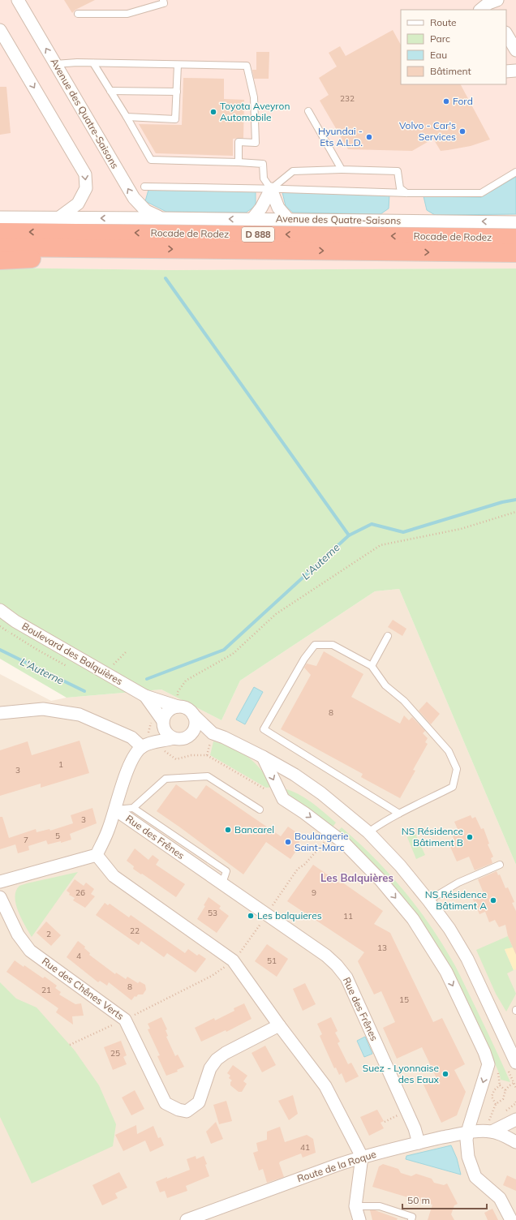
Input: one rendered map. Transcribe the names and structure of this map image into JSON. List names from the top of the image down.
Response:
{
  "streets": {
    "highway": ["Rocade de Rodez", "D 888"],
    "street": [
      "Avenue des Quatre-Saisons",
      "Boulevard des Balquières",
      "Rue des Frênes",
      "Rue des Chênes Verts",
      "Route de la Roque"
    ]
  },
  "crossings": [
    ["Rue des Frênes", "Route de la Roque"]
  ],
  "one_way": ["Avenue des Quatre-Saisons"],
  "districts": ["Les Balquières"],
  "water": ["L'Auterne"],
  "places": [
    "Ford",
    "Toyota Aveyron Automobile",
    "Volvo - Car's Services",
    "Hyundai - Ets A.L.D.",
    "Bancarel",
    "NS Résidence Bâtiment B",
    "Boulangerie Saint-Marc",
    "NS Résidence Bâtiment A",
    "Les balquieres",
    "Suez - Lyonnaise des Eaux"
  ],
  "house_numbers": [
    "232",
    "8",
    "1",
    "3",
    "3",
    "5",
    "7",
    "26",
    "9",
    "53",
    "11",
    "22",
    "2",
    "13",
    "4",
    "51",
    "8",
    "21",
    "15",
    "25",
    "41"
  ],
  "legend": [
    "Route",
    "Parc",
    "Eau",
    "Bâtiment"
  ],
  "scale_bar": "50 m"
}
